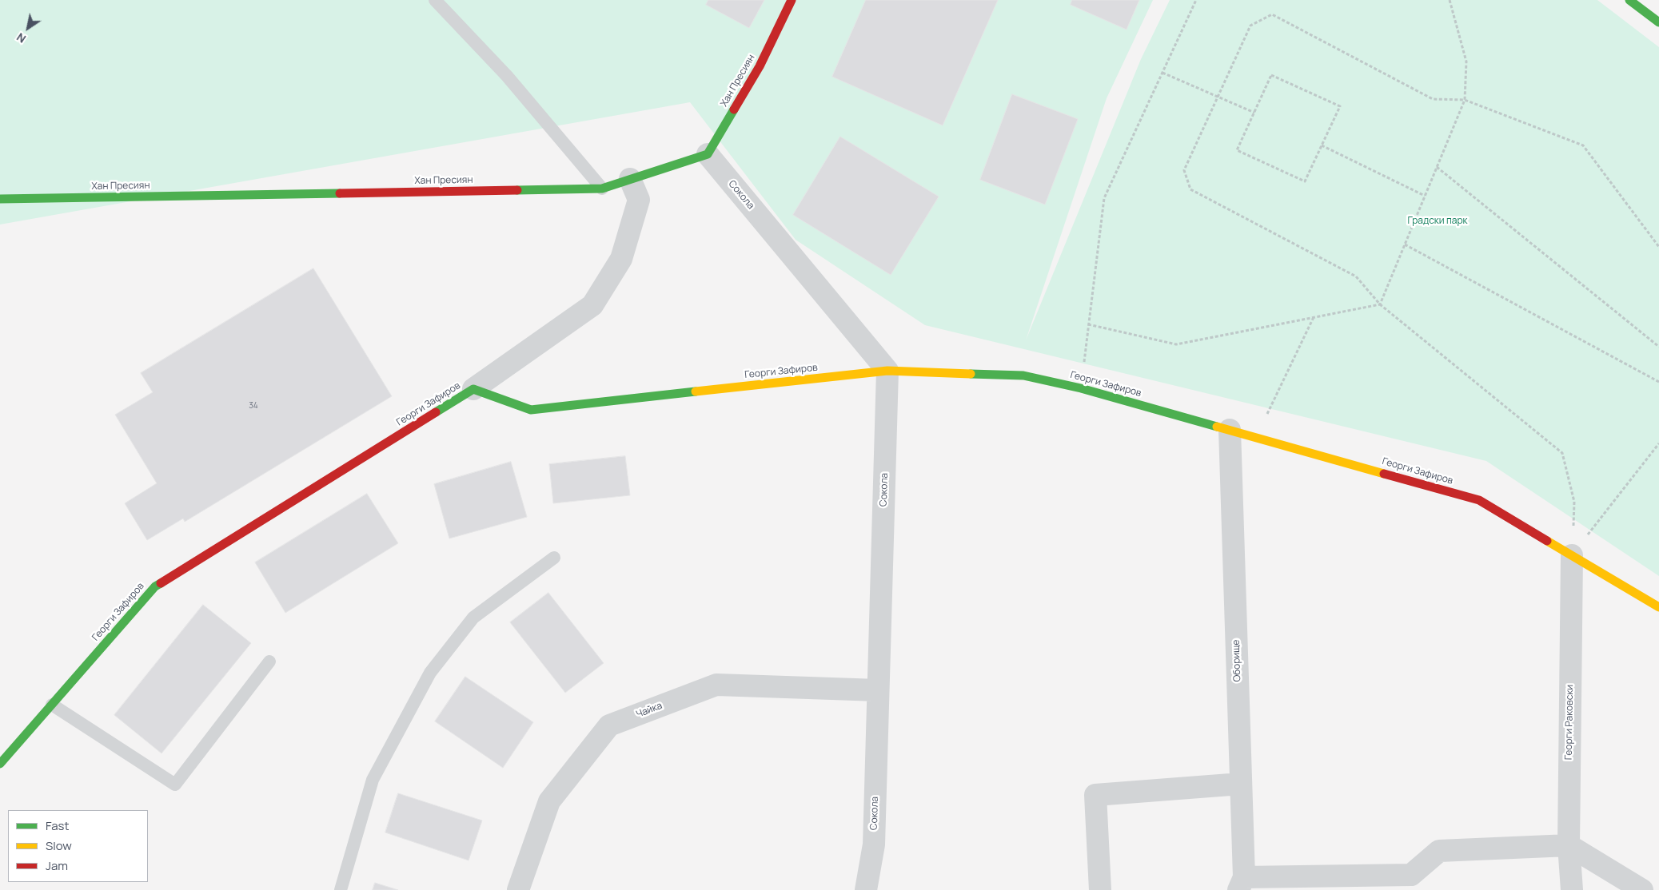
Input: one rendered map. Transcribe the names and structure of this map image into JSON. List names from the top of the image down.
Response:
{
  "streets": {
    "street": [
      "Хан Пресиян",
      "Сокола",
      "Георги Зафиров",
      "Оборище",
      "Чайка",
      "Георги Раковски"
    ]
  },
  "crossings": [
    ["Хан Пресиян", "Сокола"],
    ["Сокола", "Георги Зафиров"],
    ["Сокола", "Чайка"],
    ["Георги Зафиров", "Оборище"],
    ["Георги Зафиров", "Георги Раковски"]
  ],
  "parks": ["Градски парк"],
  "house_numbers": ["34"],
  "legend": ["Fast", "Slow", "Jam"],
  "north": "bottom left"
}
